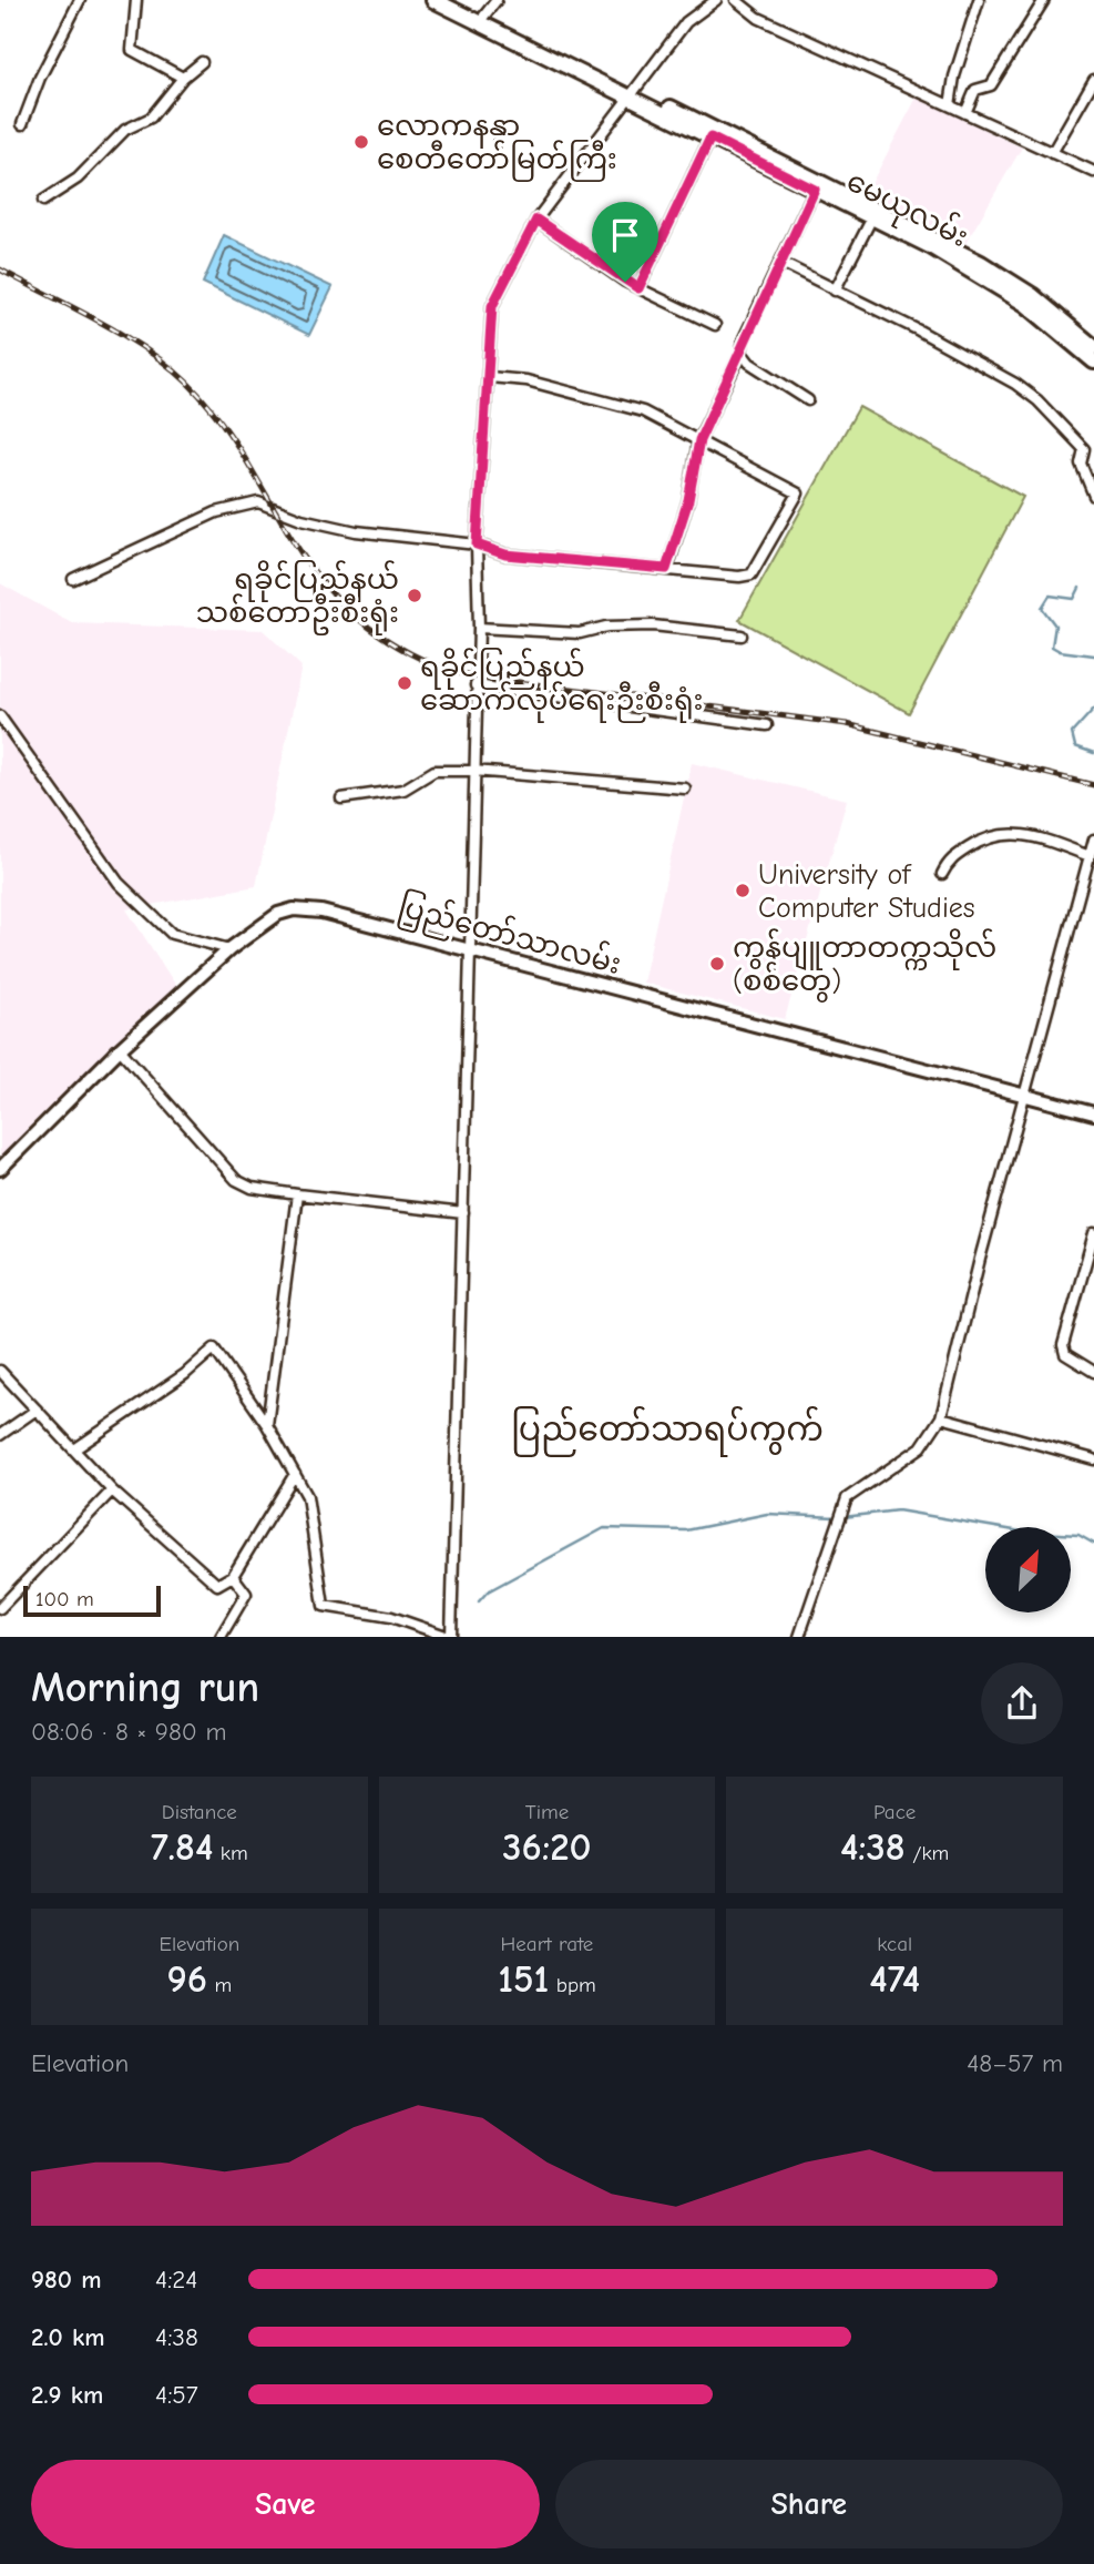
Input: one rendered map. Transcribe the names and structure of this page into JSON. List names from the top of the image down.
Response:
{
  "streets": {
    "main road": ["မေယုလမ်း"],
    "street": ["ပြည်တော်သာလမ်း"]
  },
  "districts": ["ပြည်တော်သာရပ်ကွက်"],
  "places": [
    "လောကနန္ဒာ စေတီတော်မြတ်ကြီး",
    "ရခိုင်ပြည်နယ် သစ်တောဦးစီးရုံး",
    "ရခိုင်ပြည်နယ် ဆောက်လုပ်ရေးဉီးစီးရုံး",
    "University of Computer Studies",
    "ကွန်ပျူတာတက္ကသိုလ် (စစ်တွေ)"
  ],
  "scale_bar": "100 m",
  "north": "top right",
  "page": {
    "scale": "100 m",
    "heading": ["Morning run", "08:06 · 8 × 980 m"],
    "stats": [
      ["Distance", "7.84 km"],
      ["Time", "36:20"],
      ["Pace", "4:38 /km"],
      ["Elevation", "96 m"],
      ["Heart rate", "151 bpm"],
      ["kcal", "474"]
    ],
    "chart": ["Elevation", "48–57 m"],
    "list": [
      {
        "name": "980 m",
        "note": "4:24"
      },
      {
        "name": "2.0 km",
        "note": "4:38"
      },
      {
        "name": "2.9 km",
        "note": "4:57"
      }
    ],
    "buttons": ["Save", "Share"]
  }
}
